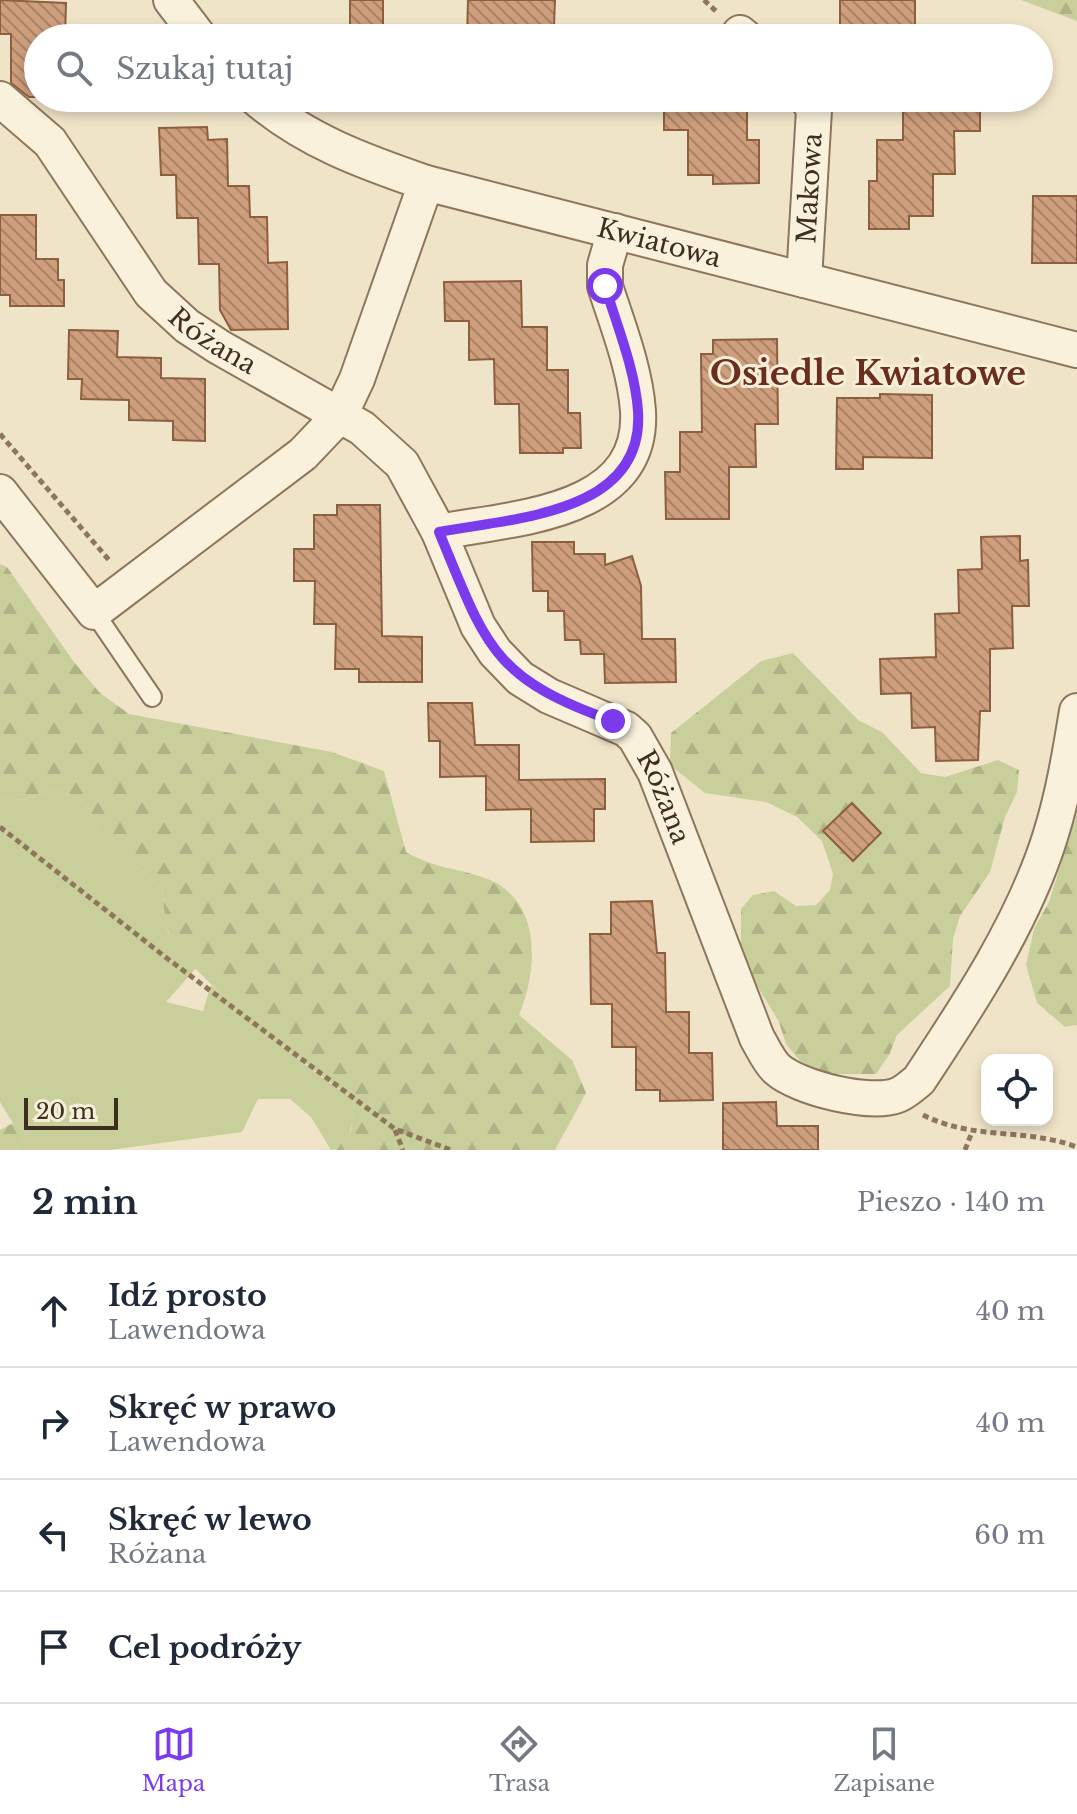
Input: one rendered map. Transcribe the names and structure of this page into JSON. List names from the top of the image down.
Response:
{
  "streets": {
    "street": ["Makowa", "Kwiatowa", "Różana"]
  },
  "crossings": [
    ["Makowa", "Kwiatowa"]
  ],
  "districts": ["Osiedle Kwiatowe"],
  "scale_bar": "20 m",
  "page": {
    "search": "Szukaj tutaj",
    "scale": "20 m",
    "heading": ["2 min", "Pieszo · 140 m"],
    "list": [
      ["Idź prosto", "Lawendowa", "40 m"],
      ["Skręć w prawo", "Lawendowa", "40 m"],
      ["Skręć w lewo", "Różana", "60 m"],
      "Cel podróży"
    ],
    "nav": ["Mapa", "Trasa", "Zapisane"]
  }
}
